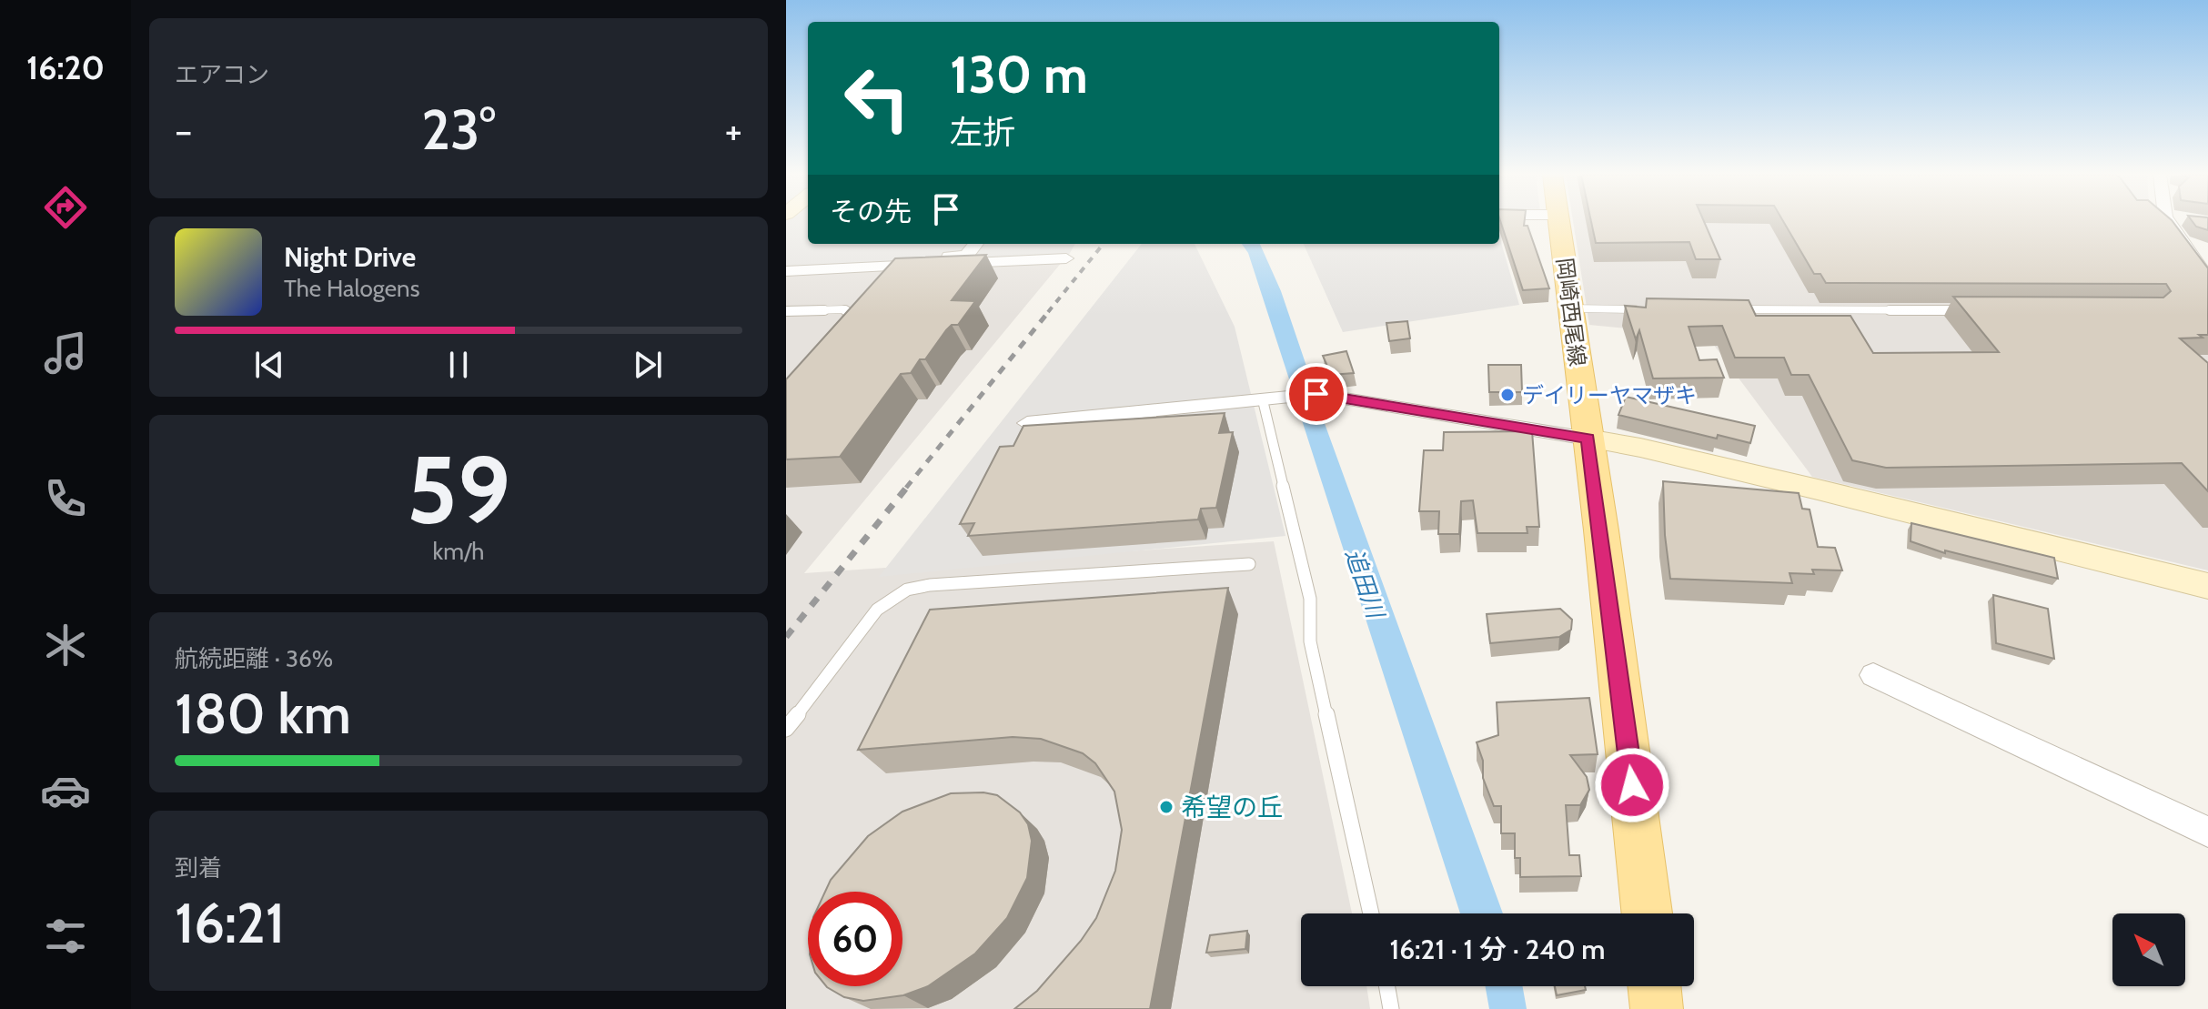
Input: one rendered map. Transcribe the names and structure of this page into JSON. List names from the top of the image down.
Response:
{
  "streets": {
    "main road": ["岡崎西尾線"]
  },
  "water": ["追田川"],
  "places": ["デイリーヤマザキ", "希望の丘"],
  "north": "top left",
  "page": {
    "tabs": "16:20",
    "tile": [
      "エアコン",
      ["59", "km/h"],
      ["航続距離 · 36%", "180 km"],
      ["到着", "16:21"]
    ],
    "turn": ["130 m", "左折"],
    "heat": ["−", "23°", "+"],
    "then": "その先",
    "song": ["Night Drive", "The Halogens"],
    "limit": "60",
    "trip": "16:21 · 1 分 · 240 m"
  }
}
